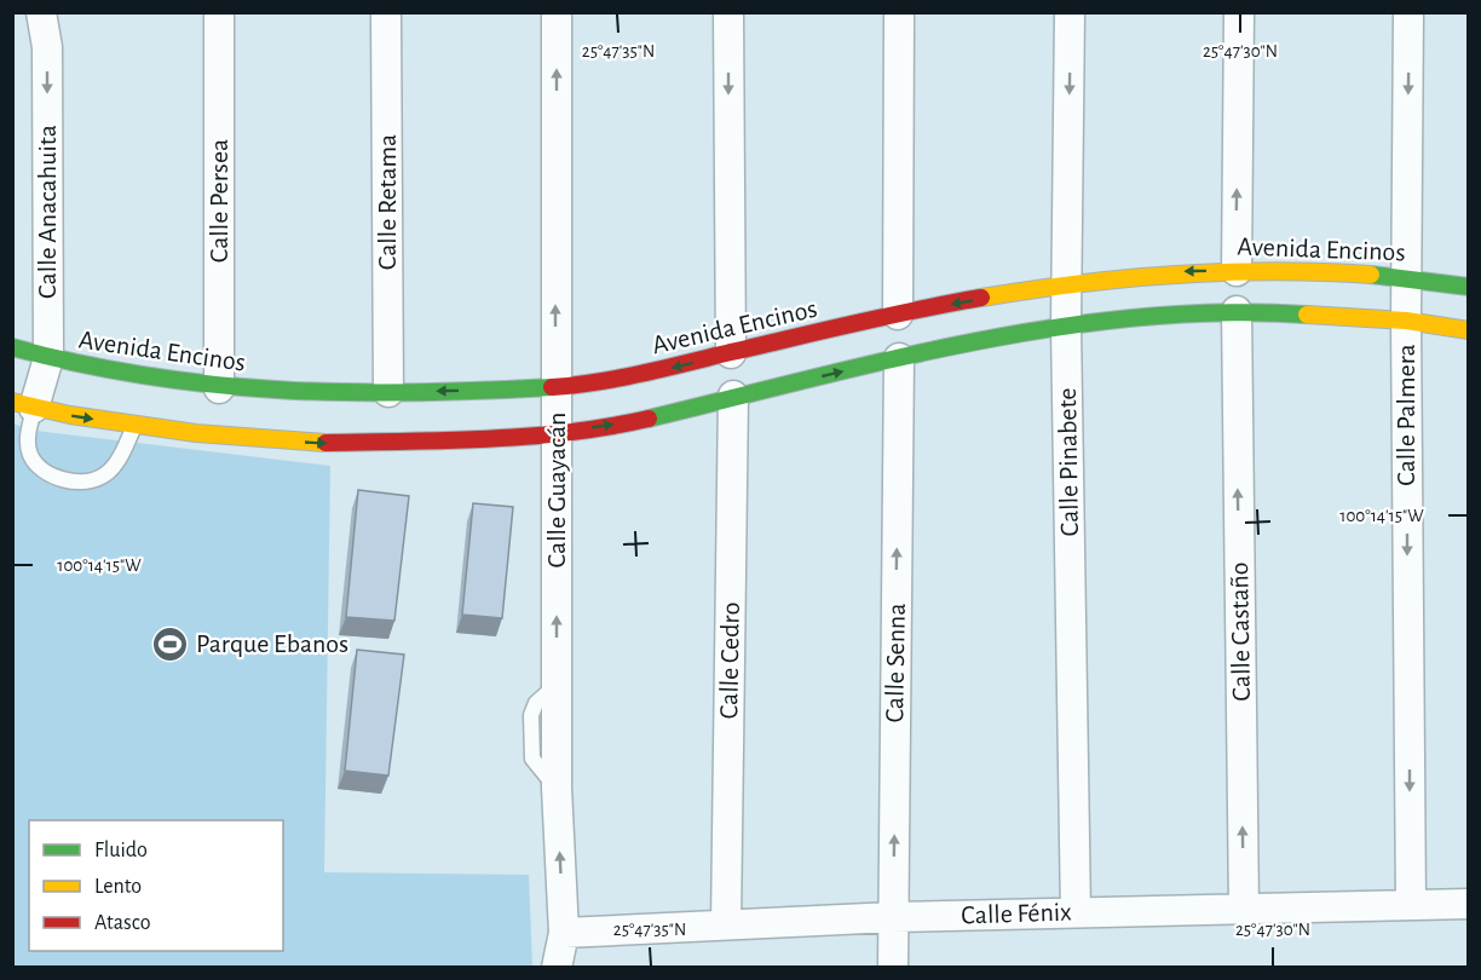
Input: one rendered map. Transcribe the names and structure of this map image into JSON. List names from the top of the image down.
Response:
{
  "streets": {
    "street": [
      "Calle Persea",
      "Calle Retama",
      "Calle Anacahuita",
      "Avenida Encinos",
      "Calle Palmera",
      "Calle Pinabete",
      "Calle Guayacán",
      "Calle Castaño",
      "Calle Cedro",
      "Calle Senna",
      "Calle Fénix"
    ]
  },
  "crossings": [
    ["Calle Persea", "Avenida Encinos"],
    ["Calle Retama", "Avenida Encinos"],
    ["Calle Anacahuita", "Avenida Encinos"],
    ["Avenida Encinos", "Calle Palmera"],
    ["Avenida Encinos", "Calle Pinabete"],
    ["Avenida Encinos", "Calle Guayacán"],
    ["Calle Palmera", "Calle Fénix"],
    ["Calle Pinabete", "Calle Fénix"],
    ["Calle Guayacán", "Calle Fénix"],
    ["Calle Castaño", "Calle Fénix"],
    ["Calle Cedro", "Calle Fénix"],
    ["Calle Senna", "Calle Fénix"]
  ],
  "one_way": ["Calle Anacahuita", "Calle Castaño", "Calle Senna"],
  "places": {
    "sports": ["Parque Ebanos"]
  },
  "legend": ["Fluido", "Lento", "Atasco"],
  "coordinates": ["25°47'35\"N", "25°47'30\"N", "100°14'15\"W"]
}
